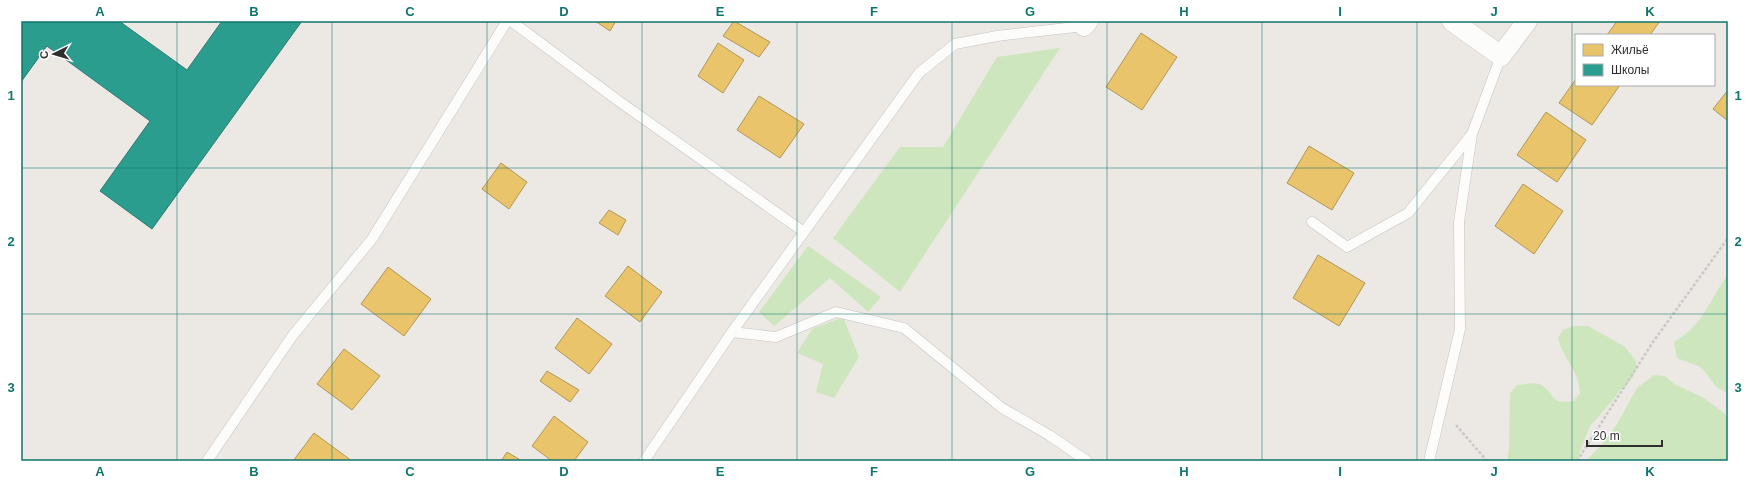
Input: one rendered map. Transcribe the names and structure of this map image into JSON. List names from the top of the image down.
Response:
{
  "legend": ["Жильё", "Школы"],
  "scale_bar": "20 m",
  "north": "left",
  "grid": {
    "columns": [
      "A",
      "B",
      "C",
      "D",
      "E",
      "F",
      "G",
      "H",
      "I",
      "J",
      "K"
    ],
    "rows": ["1", "2", "3"]
  }
}
